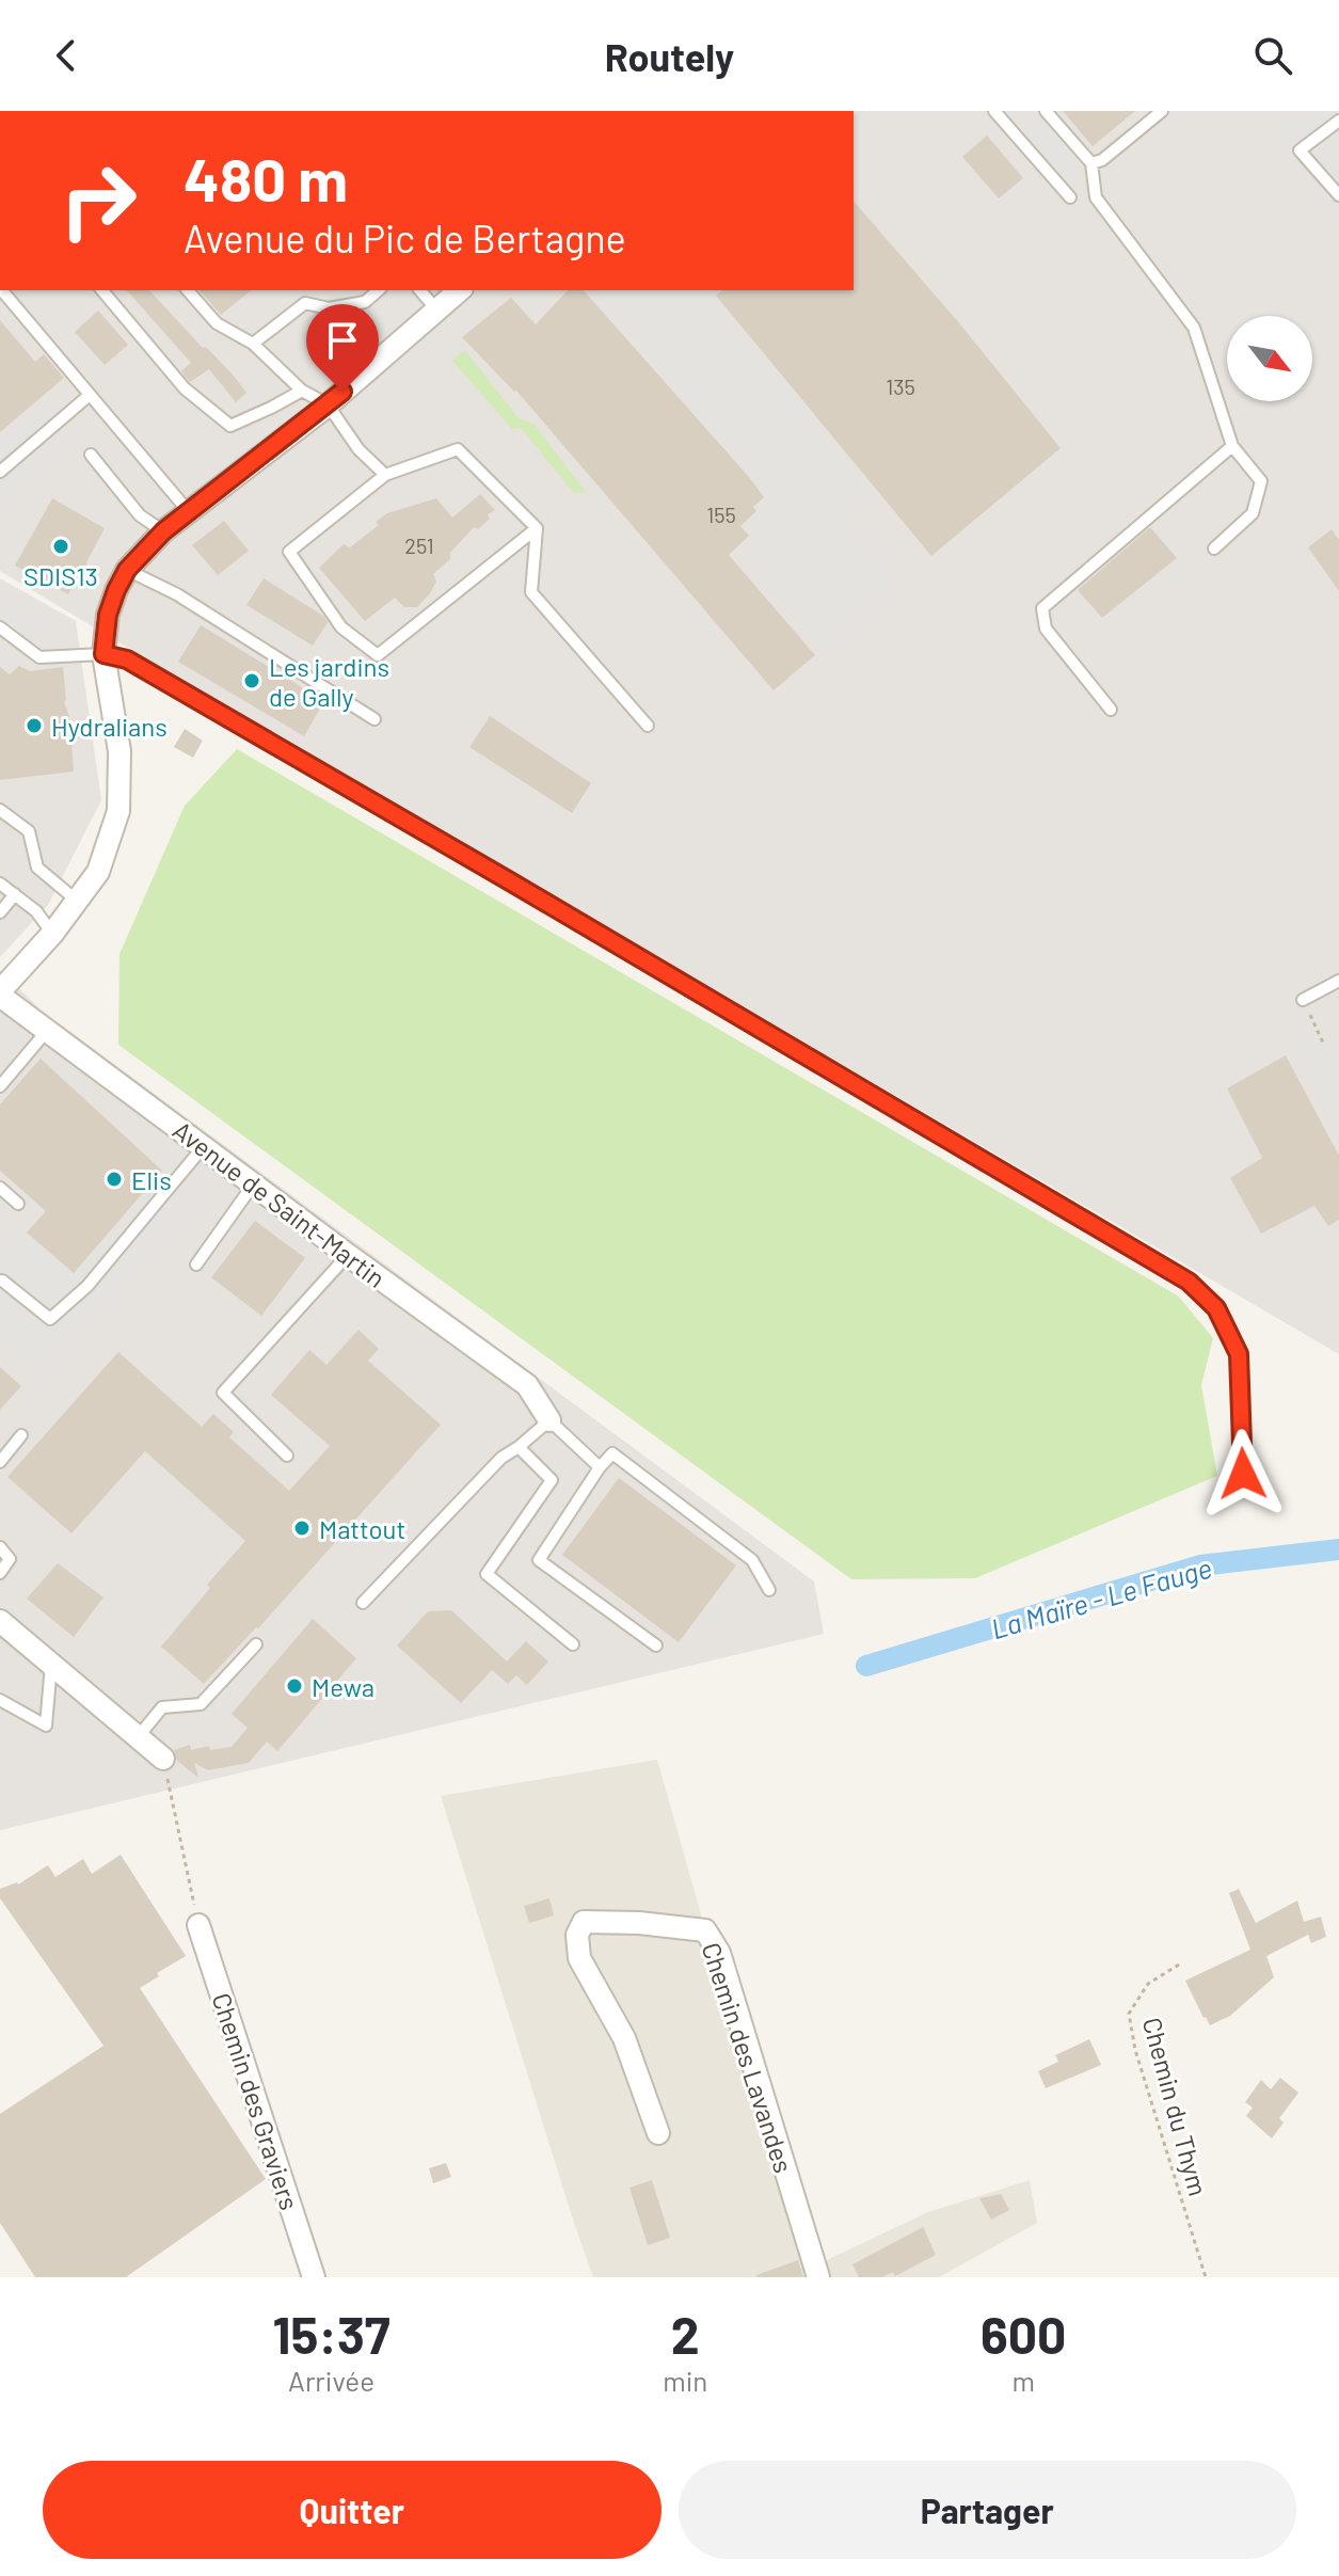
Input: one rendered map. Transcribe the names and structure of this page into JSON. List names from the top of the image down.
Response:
{
  "streets": {
    "street": ["Avenue de Saint-Martin", "Chemin des Lavandes", "Chemin des Graviers"],
    "path": ["Chemin du Thym"]
  },
  "water": ["La Maïre - Le Fauge"],
  "places": [
    "SDIS13",
    "Les jardins de Gally",
    "Hydralians",
    "Elis",
    "Mattout",
    "Mewa"
  ],
  "house_numbers": ["135", "155", "251"],
  "north": "bottom right",
  "page": {
    "header": "Routely",
    "turn": ["480 m", "Avenue du Pic de Bertagne"],
    "eta": [
      "15:37",
      "Arrivée",
      "2",
      "min",
      "600",
      "m"
    ],
    "buttons": ["Quitter", "Partager"]
  }
}
